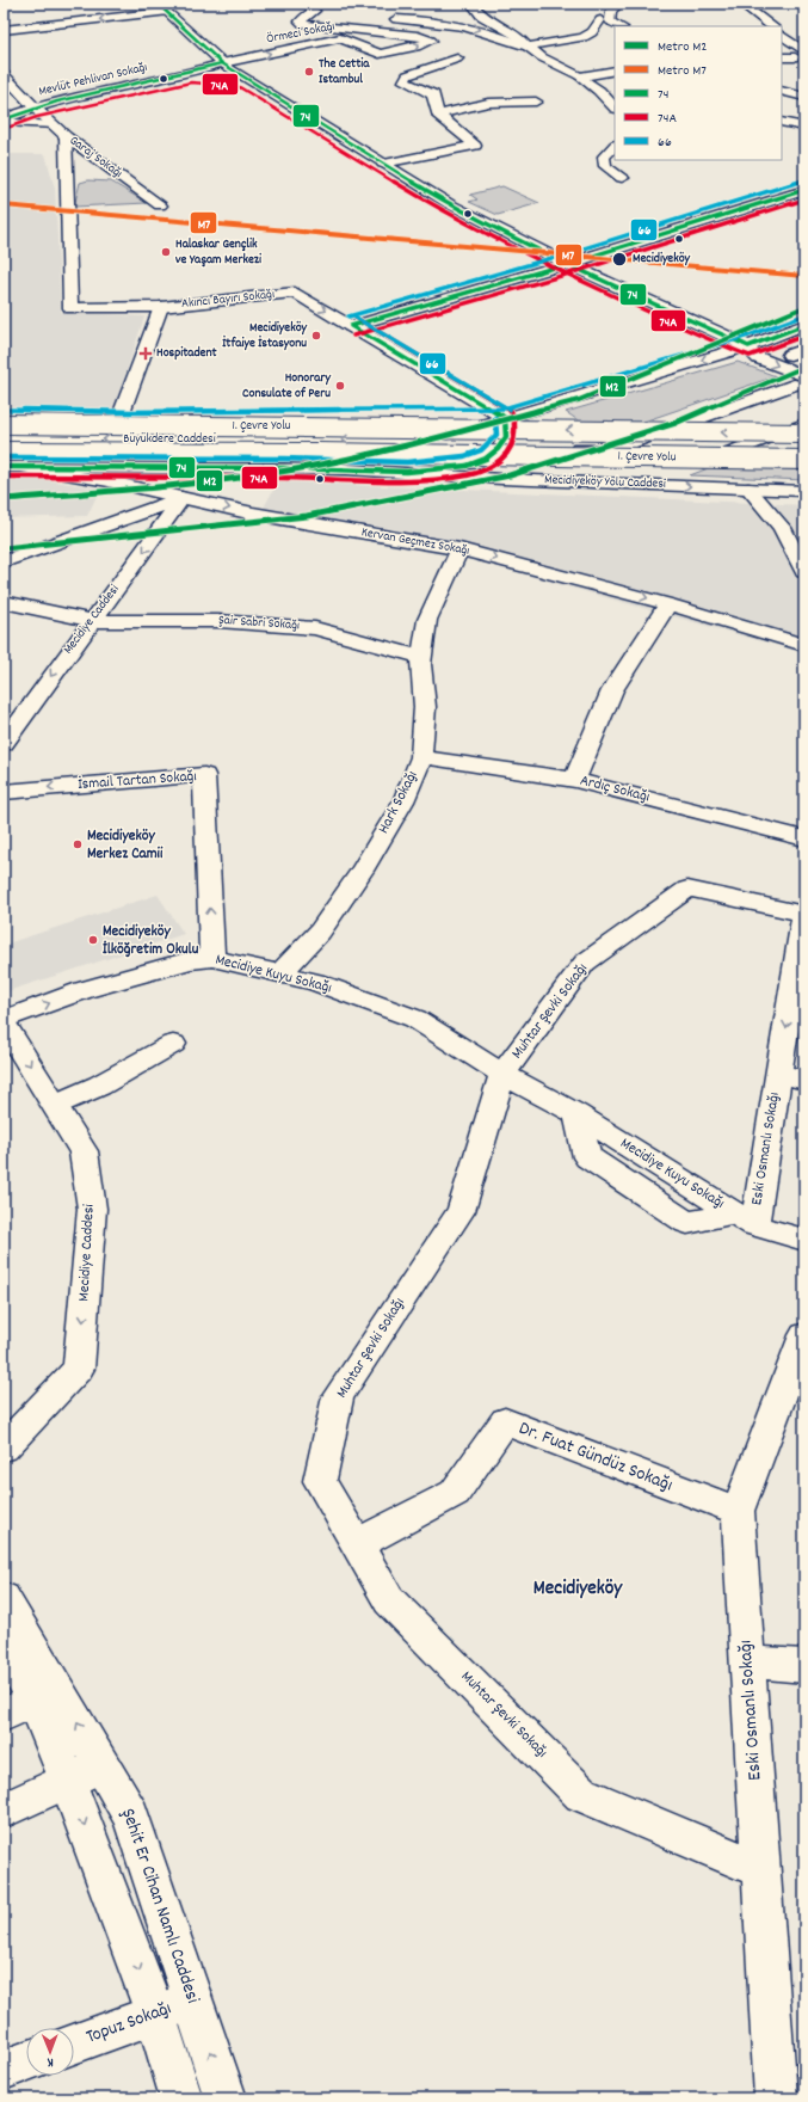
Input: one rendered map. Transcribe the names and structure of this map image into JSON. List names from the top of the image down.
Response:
{
  "streets": {
    "main road": [
      "Örmeci Sokağı",
      "Mevlüt Pehlivan Sokağı",
      "Garaj Sokağı",
      "Akıncı Bayırı Sokağı",
      "1. Çevre Yolu",
      "Büyükdere Caddesi",
      "Mecidiyeköy Yolu Caddesi",
      "Kervan Geçmez Sokağı",
      "Mecidiye Caddesi",
      "Şair Sabri Sokağı",
      "İsmail Tartan Sokağı",
      "Ardıç Sokağı",
      "Hark Sokağı",
      "Mecidiye Kuyu Sokağı",
      "Muhtar Şevki Sokağı",
      "Eski Osmanlı Sokağı",
      "Dr. Fuat Gündüz Sokağı",
      "Şehit Er Cihan Namlı Caddesi",
      "Topuz Sokağı"
    ]
  },
  "crossings": [
    ["Örmeci Sokağı", "Mevlüt Pehlivan Sokağı"],
    ["Mevlüt Pehlivan Sokağı", "Garaj Sokağı"],
    ["Garaj Sokağı", "Akıncı Bayırı Sokağı"],
    ["Akıncı Bayırı Sokağı", "Büyükdere Caddesi"],
    ["Büyükdere Caddesi", "Mecidiyeköy Yolu Caddesi"],
    ["Büyükdere Caddesi", "Kervan Geçmez Sokağı"],
    ["Kervan Geçmez Sokağı", "Mecidiye Caddesi"],
    ["Kervan Geçmez Sokağı", "Hark Sokağı"],
    ["Mecidiye Caddesi", "Şair Sabri Sokağı"],
    ["Mecidiye Caddesi", "Mecidiye Kuyu Sokağı"],
    ["Şair Sabri Sokağı", "Hark Sokağı"],
    ["İsmail Tartan Sokağı", "Mecidiye Kuyu Sokağı"],
    ["Ardıç Sokağı", "Hark Sokağı"],
    ["Hark Sokağı", "Mecidiye Kuyu Sokağı"],
    ["Mecidiye Kuyu Sokağı", "Muhtar Şevki Sokağı"],
    ["Mecidiye Kuyu Sokağı", "Eski Osmanlı Sokağı"],
    ["Muhtar Şevki Sokağı", "Eski Osmanlı Sokağı"],
    ["Muhtar Şevki Sokağı", "Dr. Fuat Gündüz Sokağı"],
    ["Eski Osmanlı Sokağı", "Dr. Fuat Gündüz Sokağı"],
    ["Şehit Er Cihan Namlı Caddesi", "Topuz Sokağı"]
  ],
  "one_way": ["Mecidiye Caddesi"],
  "districts": ["Mecidiyeköy"],
  "places": {
    "other": [
      "The Cettia Istambul",
      "Halaskar Gençlik ve Yaşam Merkezi",
      "Mecidiyeköy",
      "Mecidiyeköy İtfaiye İstasyonu",
      "Honorary Consulate of Peru",
      "Mecidiyeköy Merkez Camii",
      "Mecidiyeköy İlköğretim Okulu"
    ],
    "health": ["Hospitadent"]
  },
  "lines": [
    "transit line 74",
    "transit line 74A",
    "transit line 66",
    "metro line M7",
    "metro line M2"
  ],
  "legend": [
    "Metro M2",
    "Metro M7",
    "74",
    "74A",
    "66"
  ],
  "north": "bottom"
}
